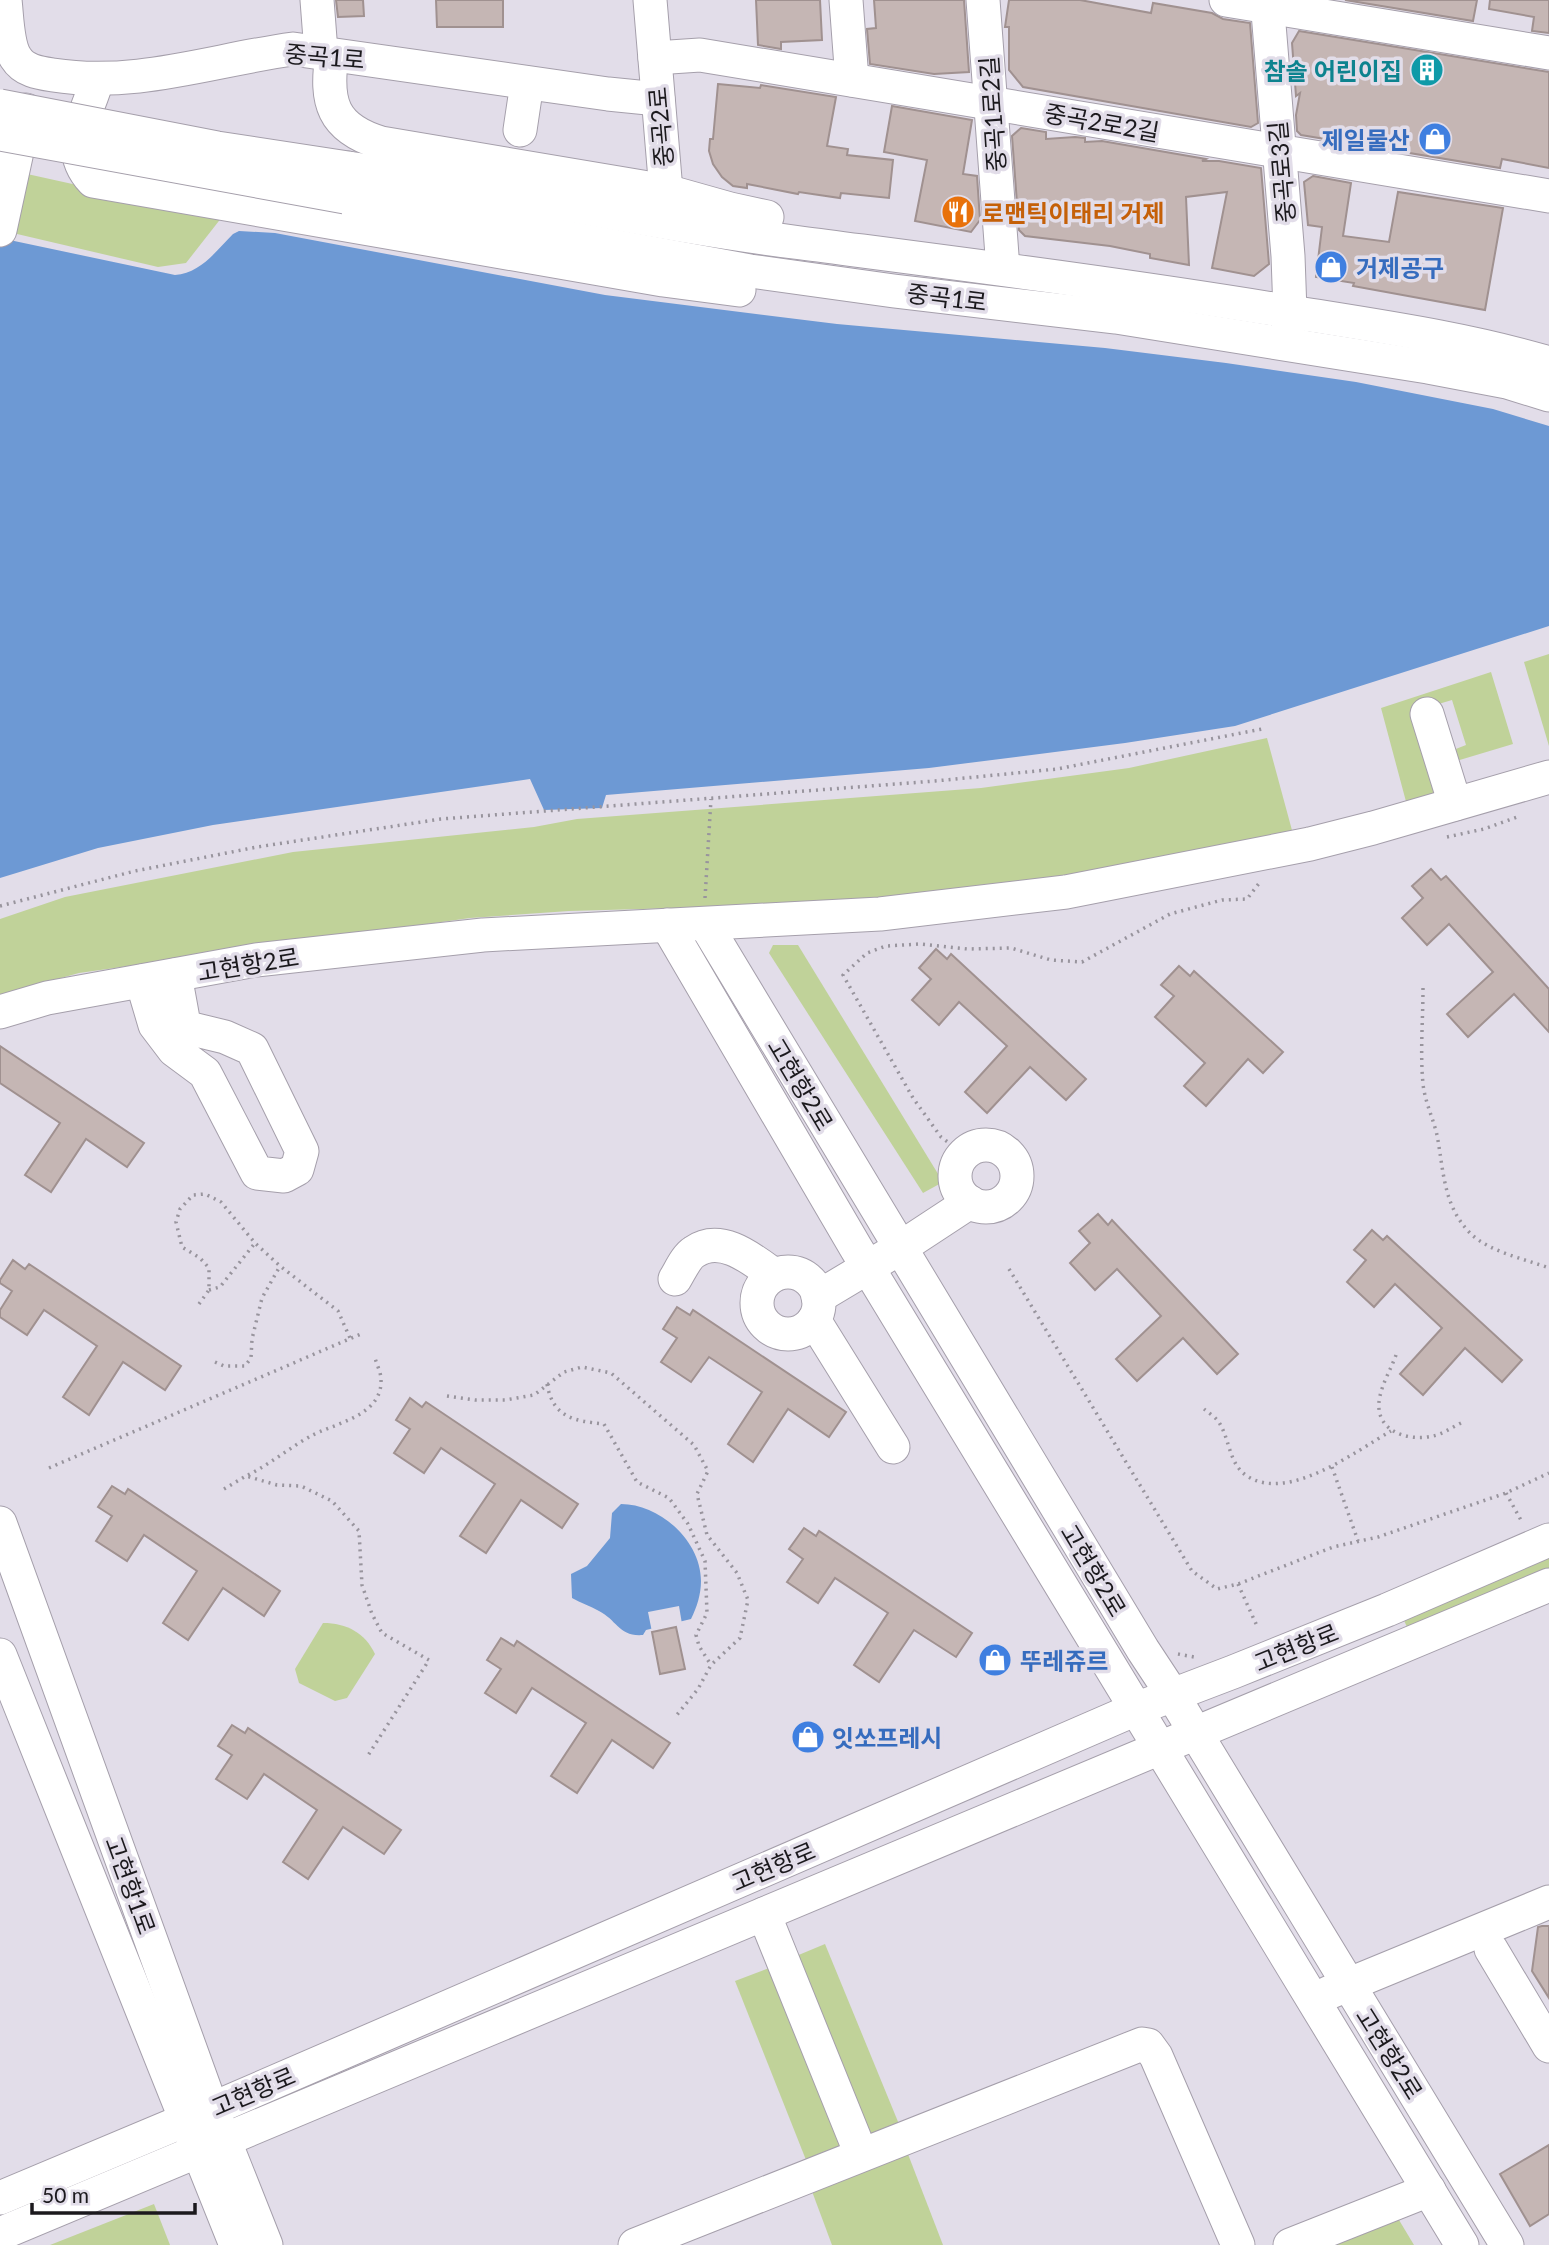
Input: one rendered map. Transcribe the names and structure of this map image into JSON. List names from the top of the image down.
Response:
{
  "streets": {
    "street": [
      "중곡1로",
      "중곡1로2길",
      "중곡2로2길",
      "중곡2로",
      "중곡로3길",
      "고현항2로",
      "고현항로",
      "고현항1로"
    ]
  },
  "crossings": [
    ["중곡1로", "중곡1로2길"],
    ["중곡1로", "중곡2로"],
    ["중곡1로", "중곡로3길"],
    ["중곡1로2길", "중곡2로2길"],
    ["중곡2로2길", "중곡2로"],
    ["중곡2로2길", "중곡로3길"],
    ["고현항2로", "고현항로"],
    ["고현항로", "고현항1로"]
  ],
  "places": {
    "building": ["참솔 어린이집"],
    "shop": [
      "제일물산",
      "거제공구",
      "뚜레쥬르",
      "잇쏘프레시"
    ],
    "restaurant": ["로맨틱이태리 거제"]
  },
  "scale_bar": "50 m"
}
